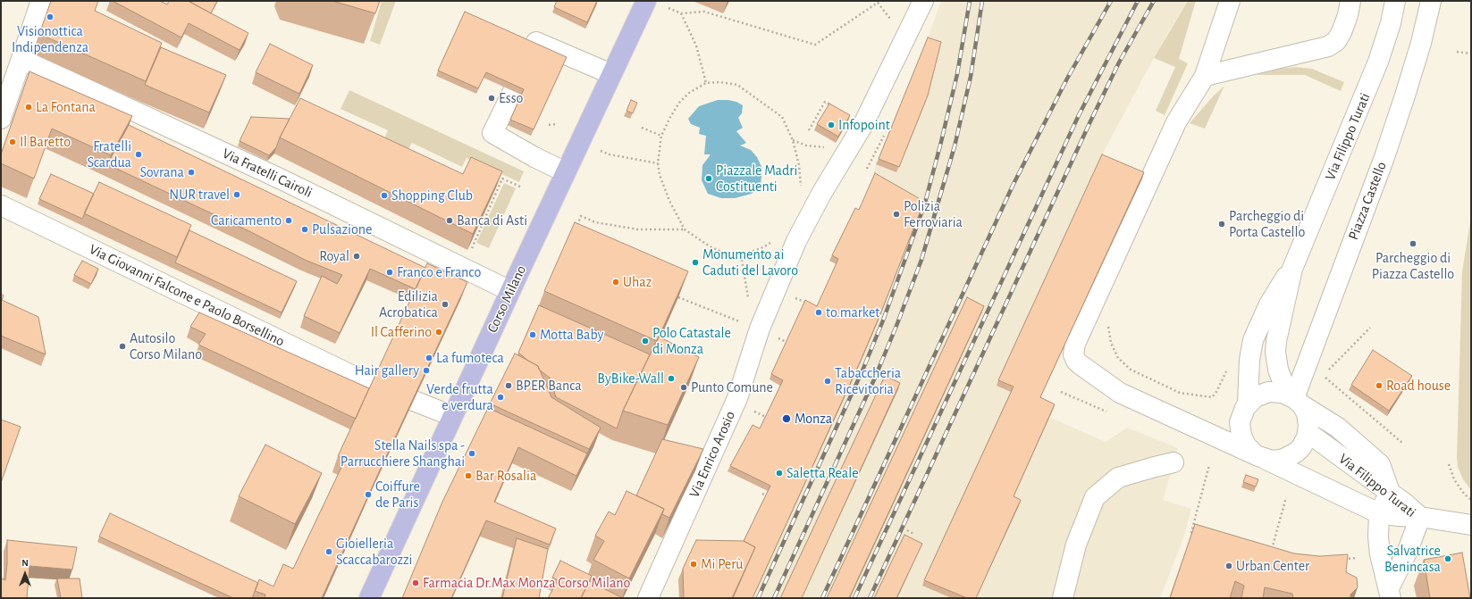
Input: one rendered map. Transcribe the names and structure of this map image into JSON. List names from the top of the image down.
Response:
{
  "streets": {
    "main road": ["Corso Milano"],
    "street": [
      "Via Filippo Turati",
      "Via Fratelli Cairoli",
      "Piazza Castello",
      "Via Giovanni Falcone e Paolo Borsellino",
      "Via Enrico Arosio"
    ]
  },
  "crossings": [
    ["Via Filippo Turati", "Piazza Castello"],
    ["Via Fratelli Cairoli", "Corso Milano"]
  ],
  "places": [
    "Visionottica Indipendenza",
    "Esso",
    "La Fontana",
    "Infopoint",
    "Il Baretto",
    "Fratelli Scardua",
    "Sovrana",
    "Piazzale Madri Costituenti",
    "NUR travel",
    "Shopping Club",
    "Polizia Ferroviaria",
    "Caricamento",
    "Banca di Asti",
    "Parcheggio di Porta Castello",
    "Pulsazione",
    "Parcheggio di Piazza Castello",
    "Royal",
    "Monumento ai Caduti del Lavoro",
    "Franco e Franco",
    "Uhaz",
    "Edilizia Acrobatica",
    "to.market",
    "Il Cafferino",
    "Motta Baby",
    "Polo Catastale di Monza",
    "Autosilo Corso Milano",
    "La fumoteca",
    "Hair gallery",
    "ByBike-Wall",
    "Tabaccheria Ricevitoria",
    "BPER Banca",
    "Road house",
    "Punto Comune",
    "Verde frutta e verdura",
    "Monza",
    "Stella Nails spa - Parrucchiere Shanghai",
    "Saletta Reale",
    "Bar Rosalia",
    "Coiffure de Paris",
    "Gioielleria Scaccabarozzi",
    "Salvatrice Benincasa",
    "Mi Perù",
    "Urban Center",
    "Farmacia Dr.Max Monza Corso Milano"
  ],
  "north": "top"
}
